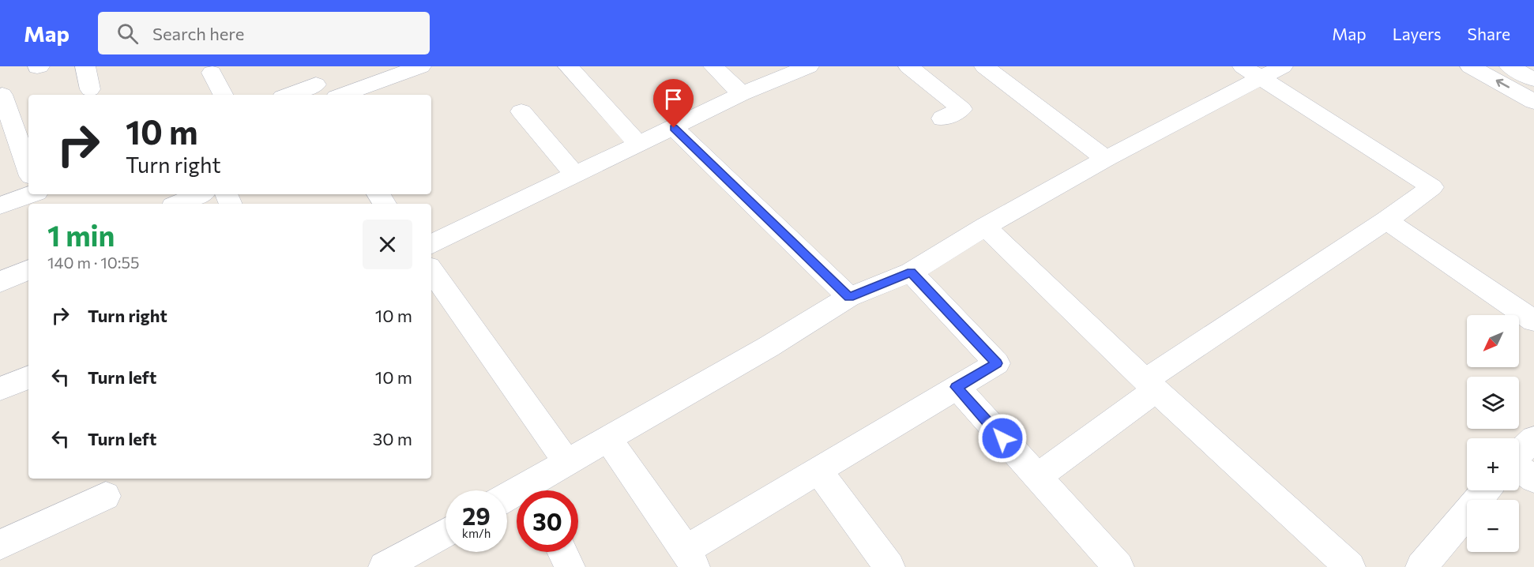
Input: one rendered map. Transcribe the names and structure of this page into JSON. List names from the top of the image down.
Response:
{
  "north": "bottom left",
  "page": {
    "header": "Map",
    "search": "Search here",
    "nav": ["Map", "Layers", "Share"],
    "turn": ["10 m", "Turn right"],
    "heading": ["1 min", "140 m · 10:55"],
    "list": [
      {
        "name": "Turn right",
        "value": "10 m"
      },
      {
        "name": "Turn left",
        "value": "10 m"
      },
      {
        "name": "Turn left",
        "value": "30 m"
      }
    ],
    "map_buttons": ["+", "−"],
    "speed": "29 km/h",
    "limit": "30"
  }
}
